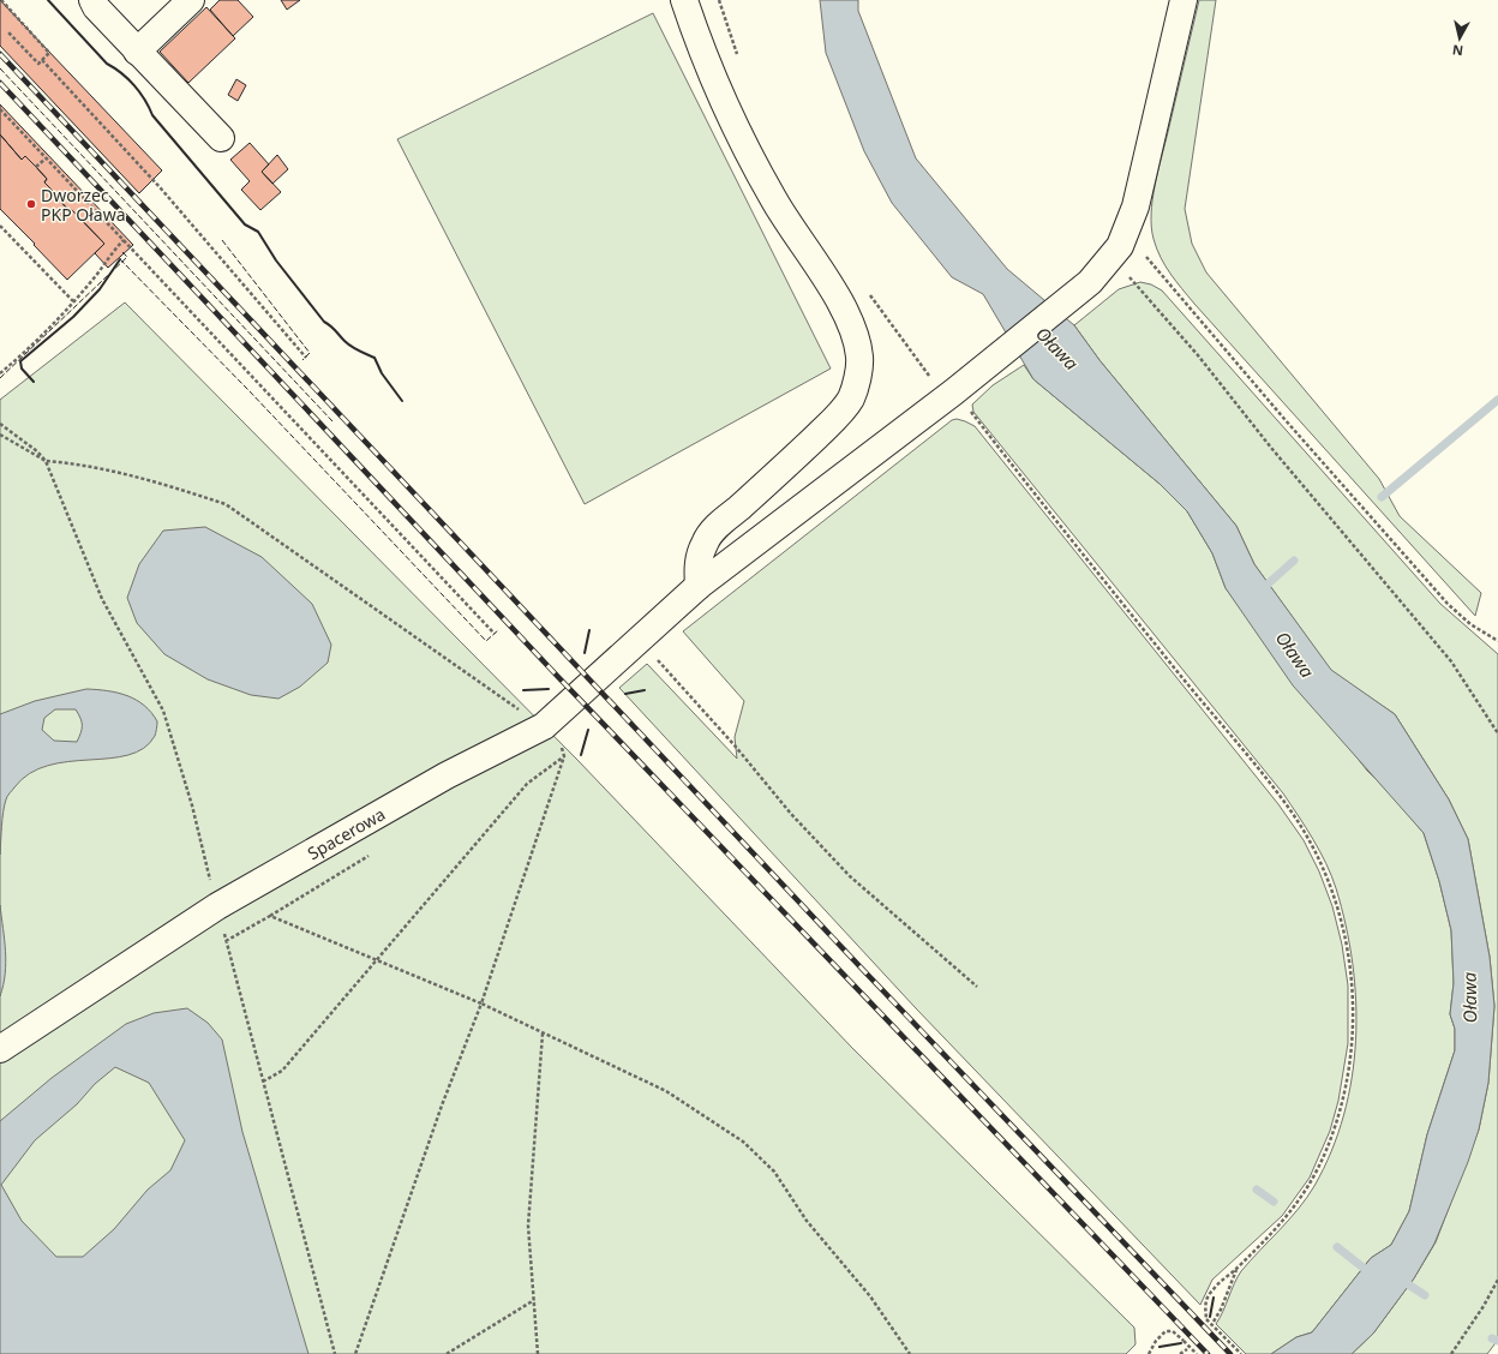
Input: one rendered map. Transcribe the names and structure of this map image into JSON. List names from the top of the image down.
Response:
{
  "streets": {
    "street": ["Spacerowa"]
  },
  "water": ["Oława"],
  "places": ["Dworzec PKP Oława"],
  "north": "bottom"
}
